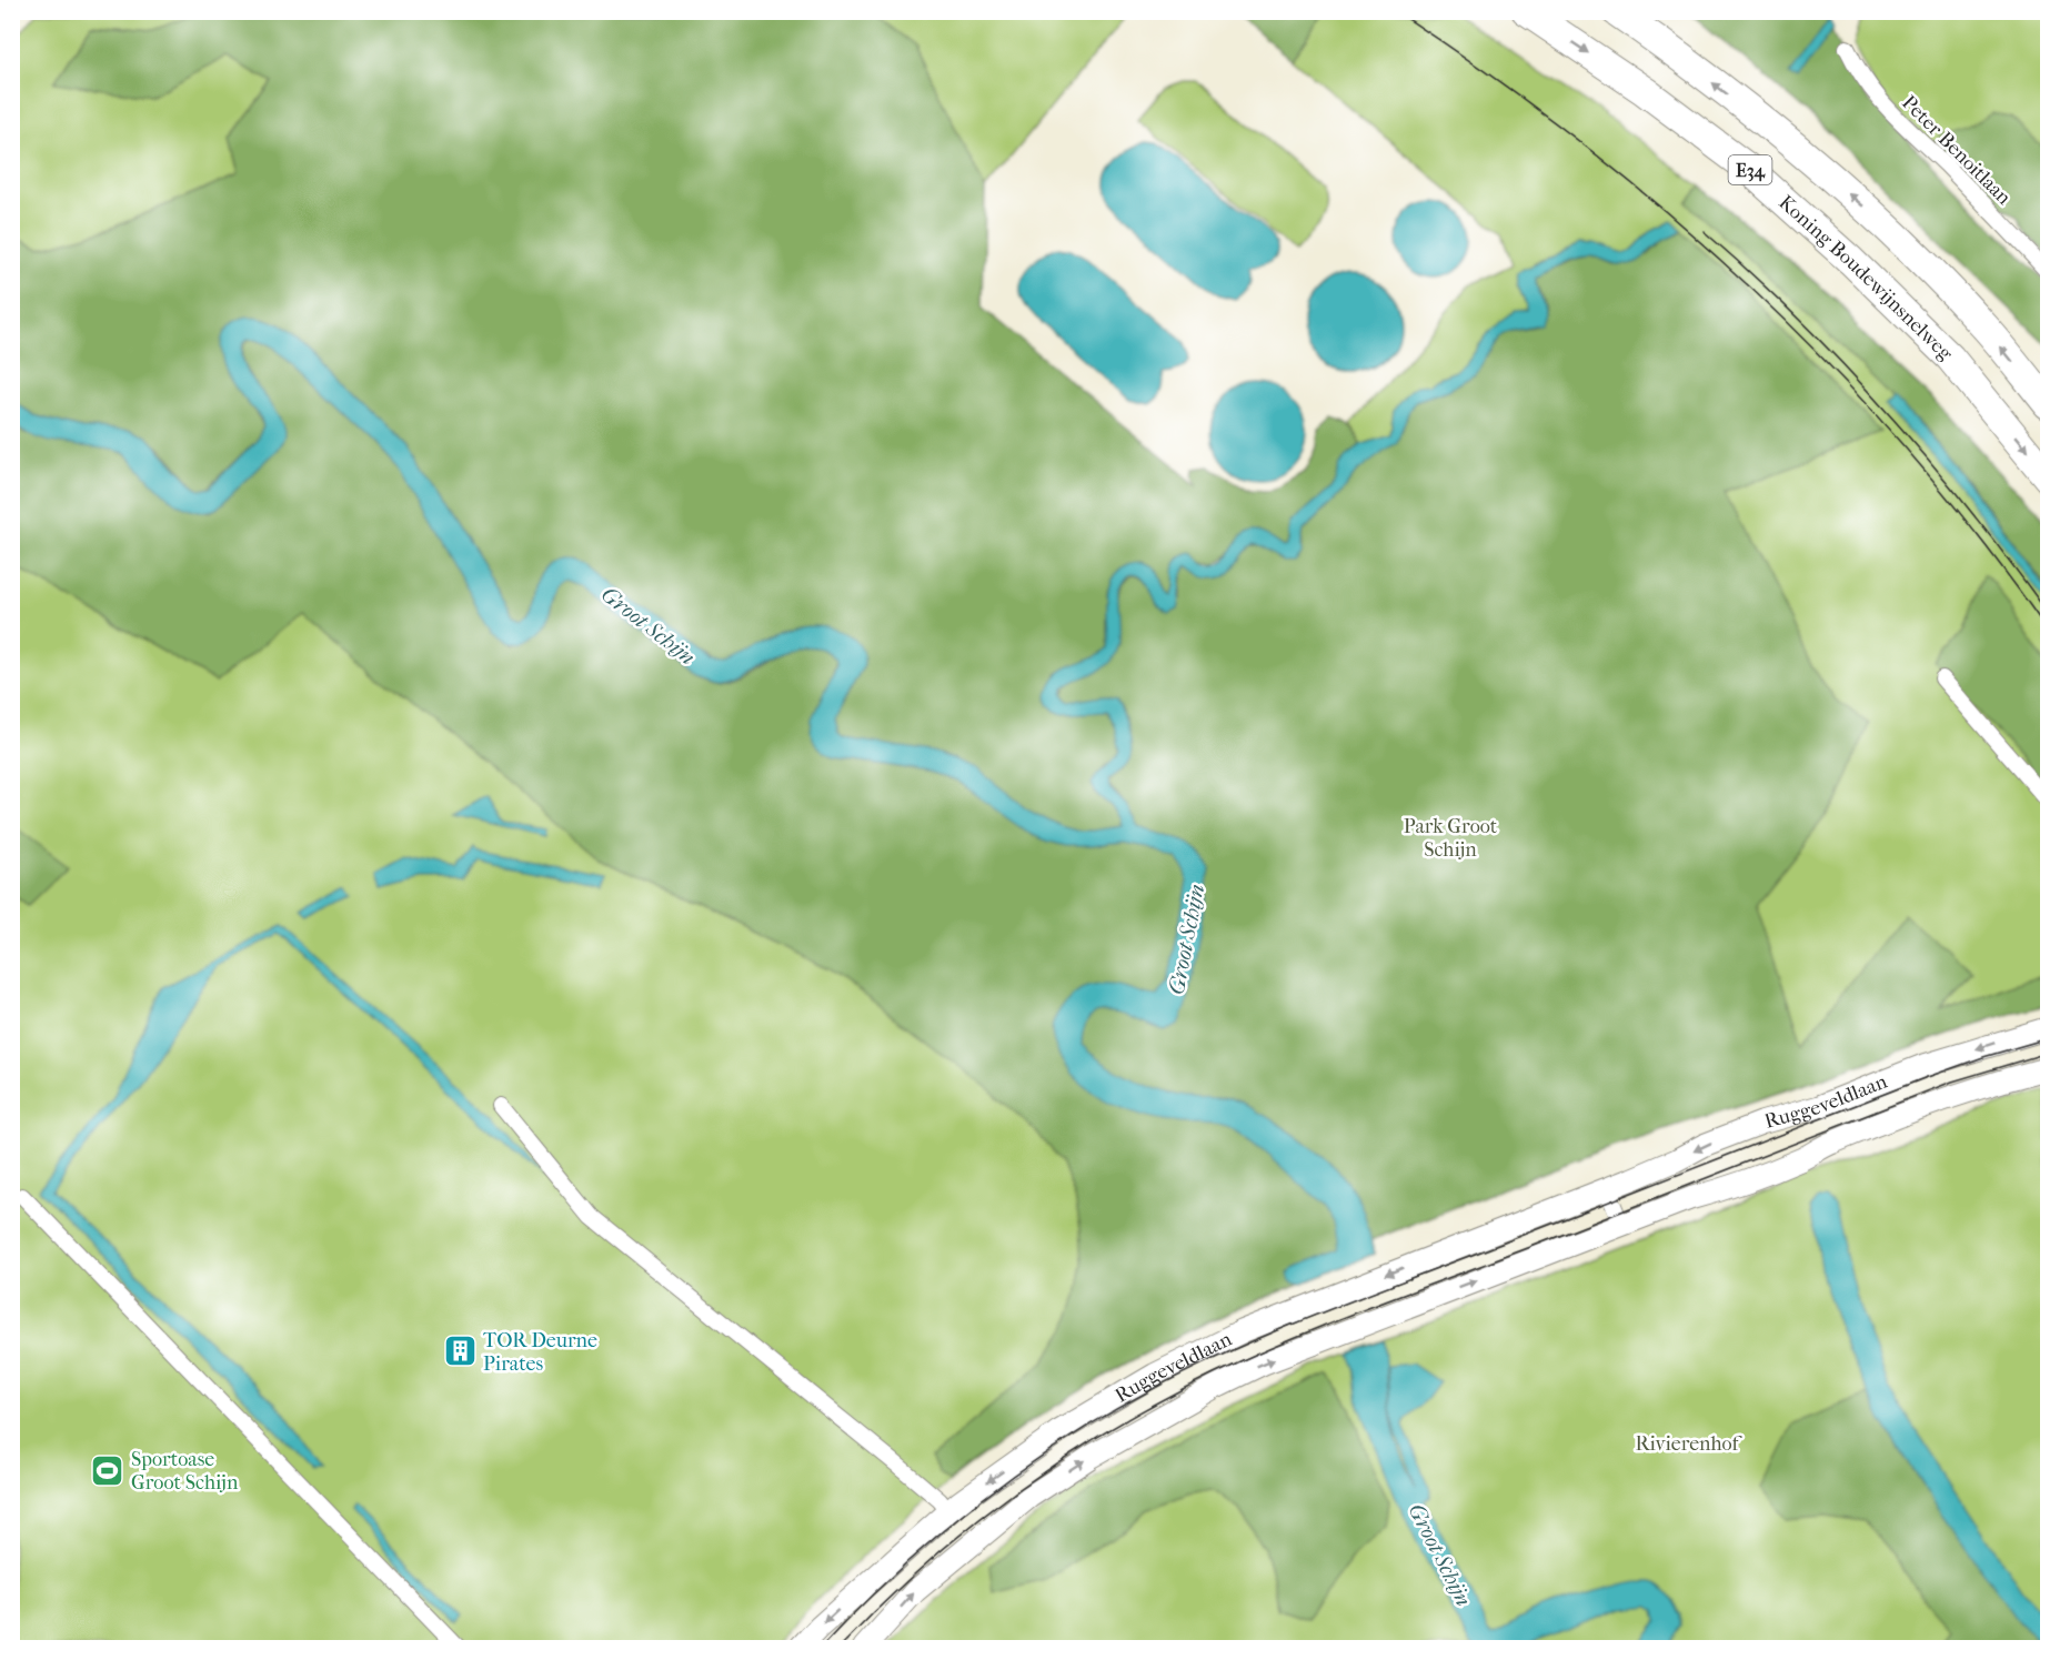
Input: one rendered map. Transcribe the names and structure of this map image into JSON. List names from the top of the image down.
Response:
{
  "streets": {
    "highway": ["E34", "Koning Boudewijnsnelweg"],
    "street": ["Peter Benoitlaan", "Ruggeveldlaan"]
  },
  "water": ["Groot Schijn"],
  "parks": ["Park Groot Schijn", "Rivierenhof"],
  "places": {
    "building": ["TOR Deurne Pirates"],
    "sports": ["Sportoase Groot Schijn"]
  }
}
